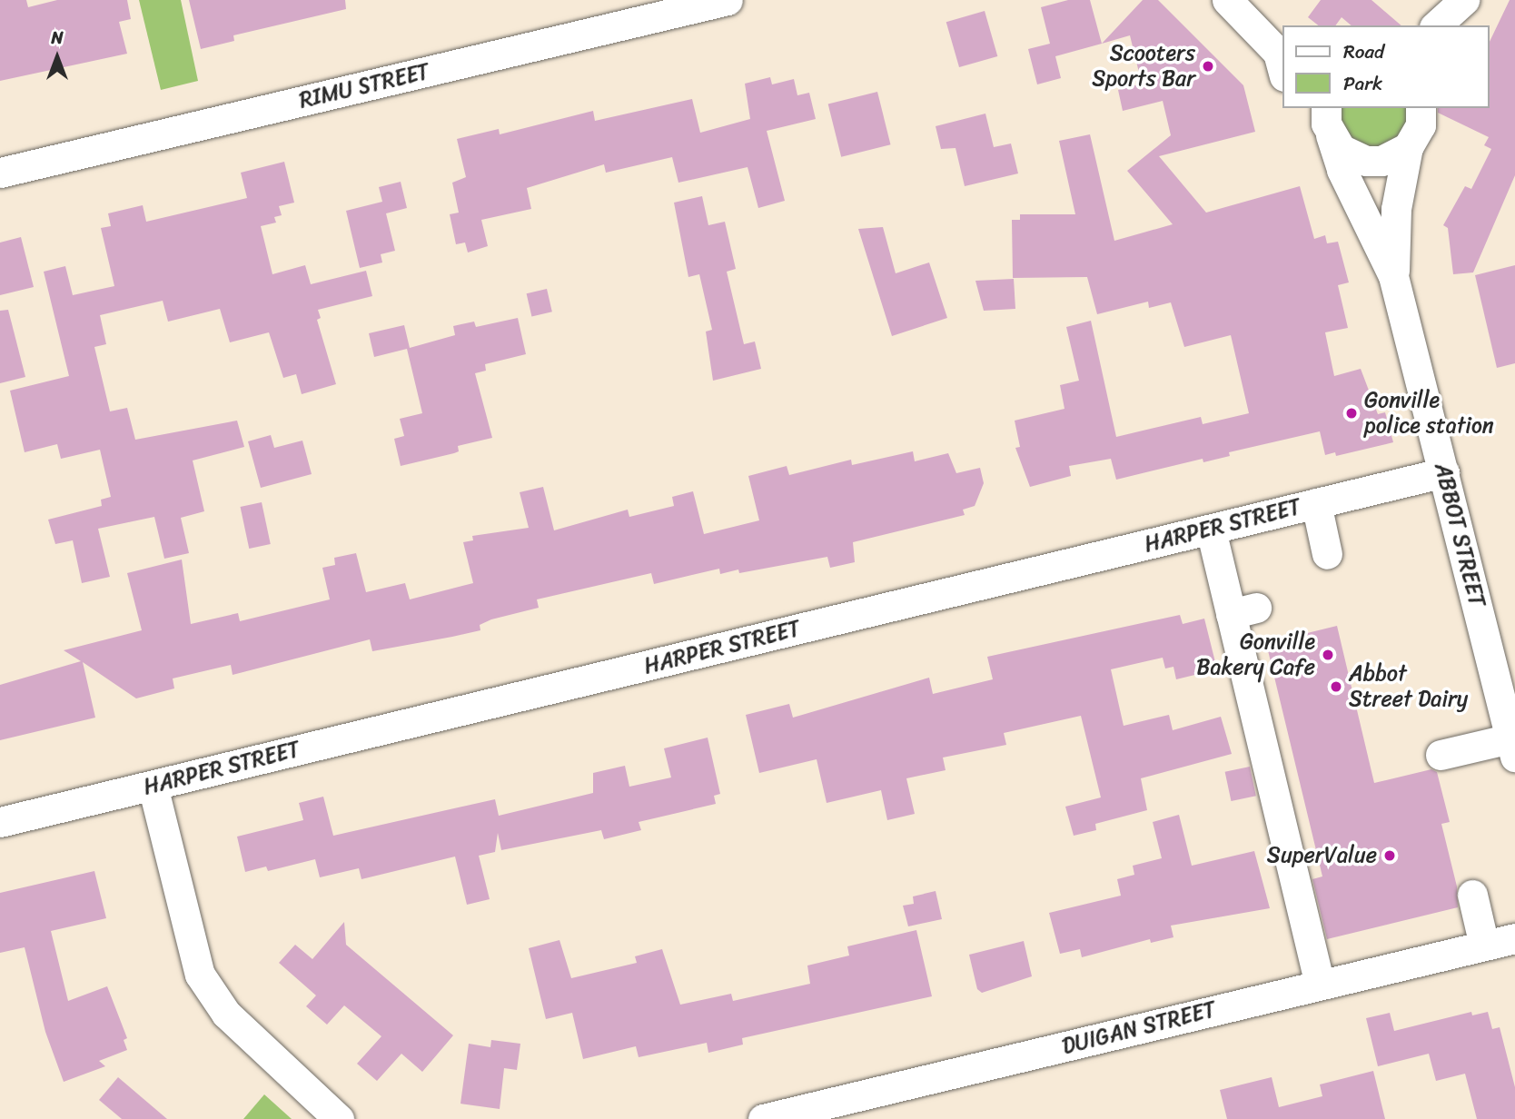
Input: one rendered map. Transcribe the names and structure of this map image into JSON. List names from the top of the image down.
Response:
{
  "streets": {
    "street": [
      "RIMU STREET",
      "HARPER STREET",
      "ABBOT STREET",
      "DUIGAN STREET"
    ]
  },
  "crossings": [
    ["HARPER STREET", "ABBOT STREET"]
  ],
  "places": [
    "Scooters Sports Bar",
    "Gonville police station",
    "Gonville Bakery Cafe",
    "Abbot Street Dairy",
    "SuperValue"
  ],
  "legend": ["Road", "Park"],
  "north": "top"
}
